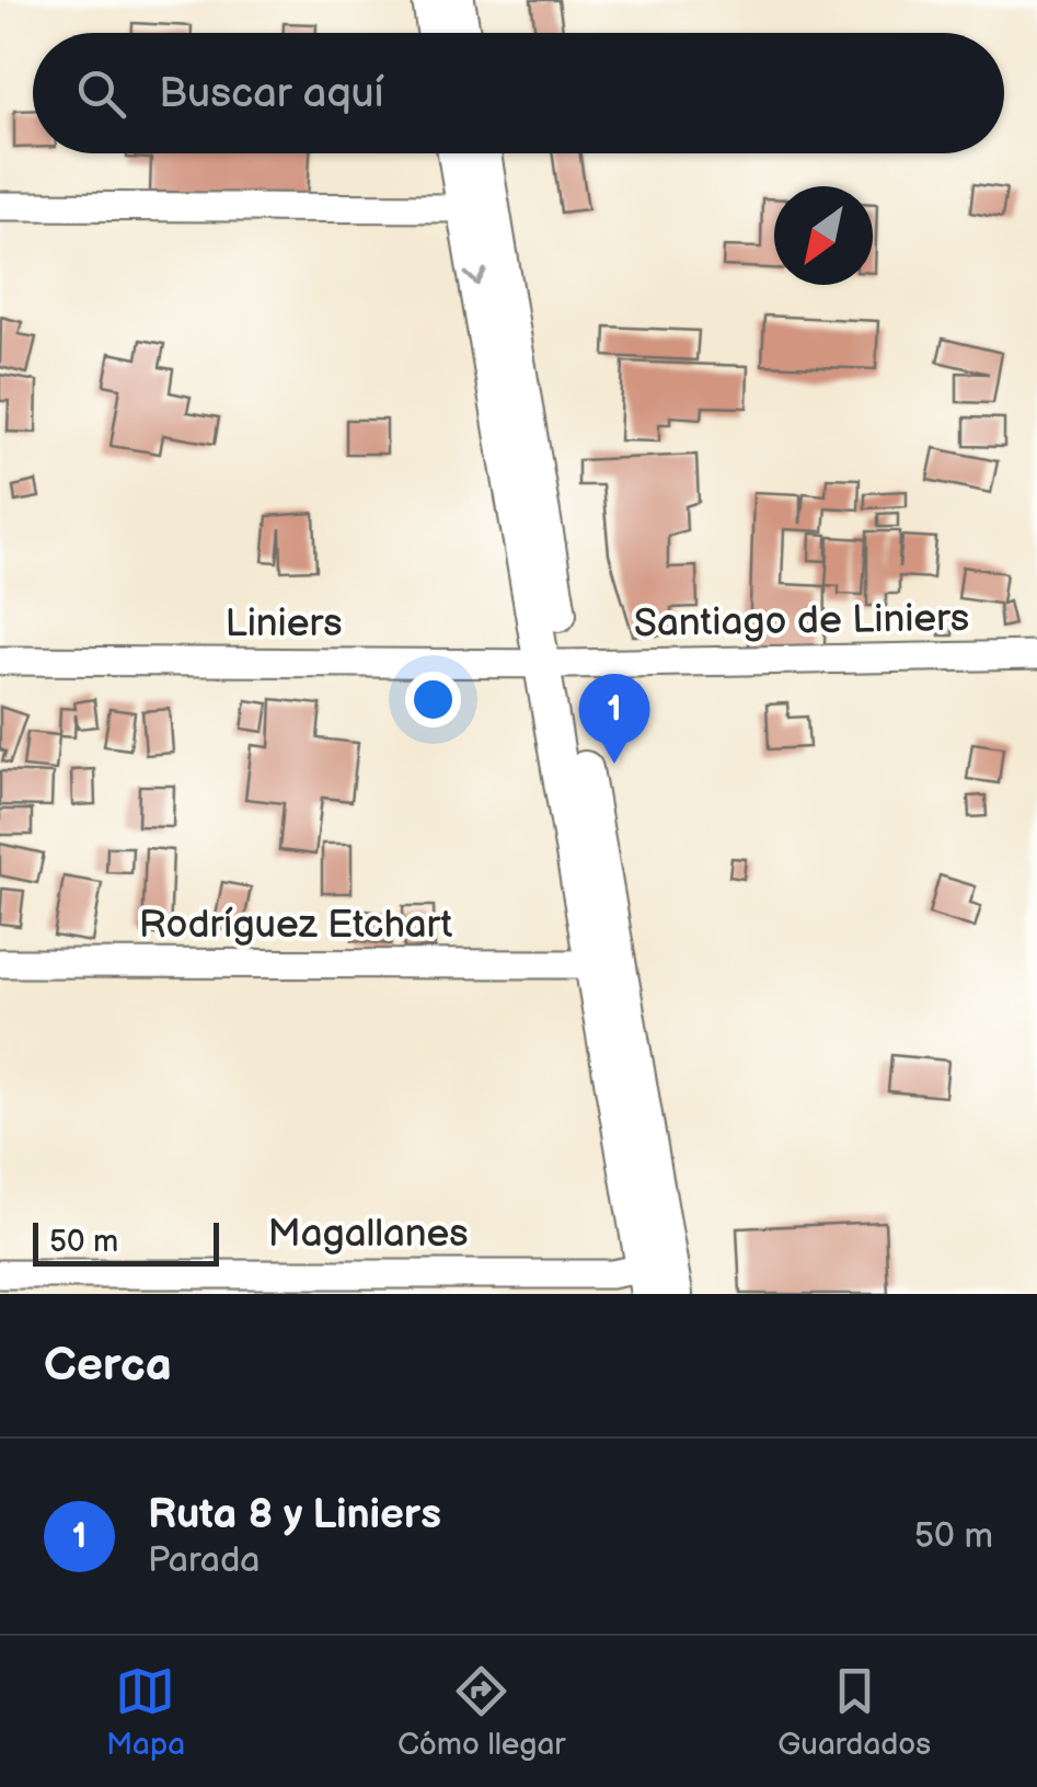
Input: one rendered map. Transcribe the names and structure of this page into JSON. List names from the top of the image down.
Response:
{
  "streets": {
    "street": [
      "Santiago de Liniers",
      "Liniers",
      "Rodríguez Etchart",
      "Magallanes"
    ]
  },
  "crossings": [
    ["Santiago de Liniers", "Liniers"]
  ],
  "scale_bar": "50 m",
  "north": "bottom left",
  "page": {
    "search": "Buscar aquí",
    "pins": "1",
    "scale": "50 m",
    "heading": "Cerca",
    "list": [
      {
        "mark": "1",
        "name": "Ruta 8 y Liniers",
        "note": "Parada",
        "value": "50 m"
      }
    ],
    "nav": ["Mapa", "Cómo llegar", "Guardados"]
  }
}
